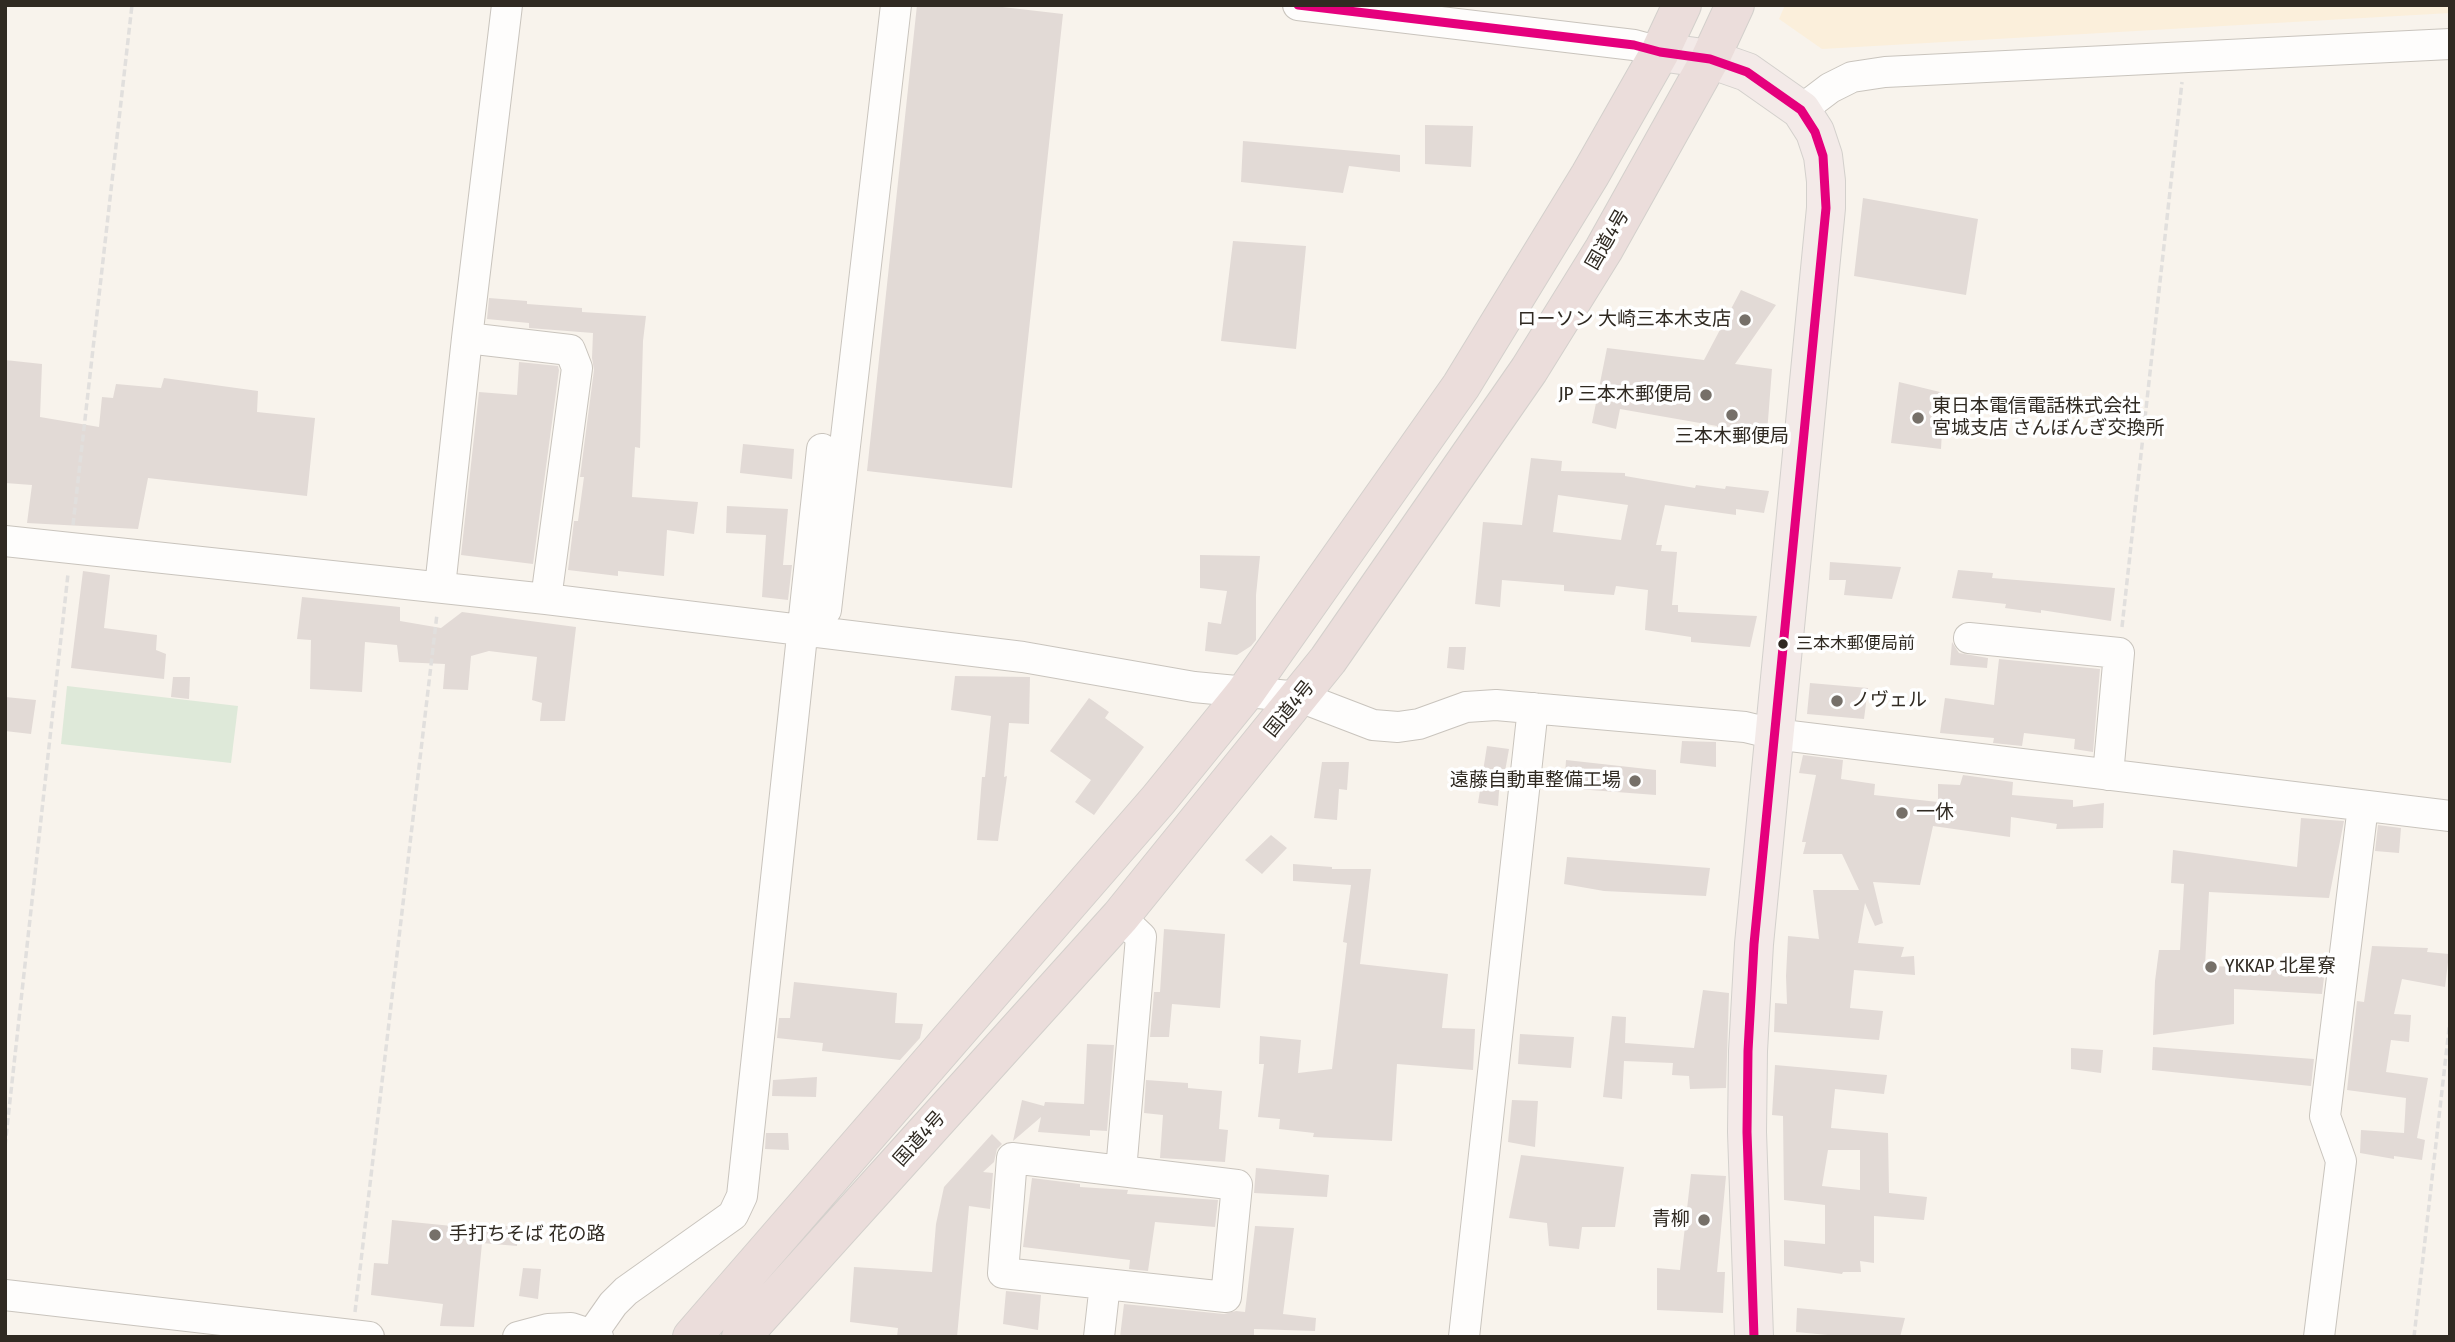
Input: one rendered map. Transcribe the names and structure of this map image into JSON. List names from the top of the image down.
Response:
{
  "streets": {
    "highway": ["国道4号"]
  },
  "places": [
    "ローソン 大崎三本木支店",
    "JP 三本木郵便局",
    "三本木郵便局",
    "東日本電信電話株式会社 宮城支店 さんぼんぎ交換所",
    "三本木郵便局前",
    "ノヴェル",
    "遠藤自動車整備工場",
    "一休",
    "YKKAP 北星寮",
    "青柳",
    "手打ちそば 花の路"
  ]
}
